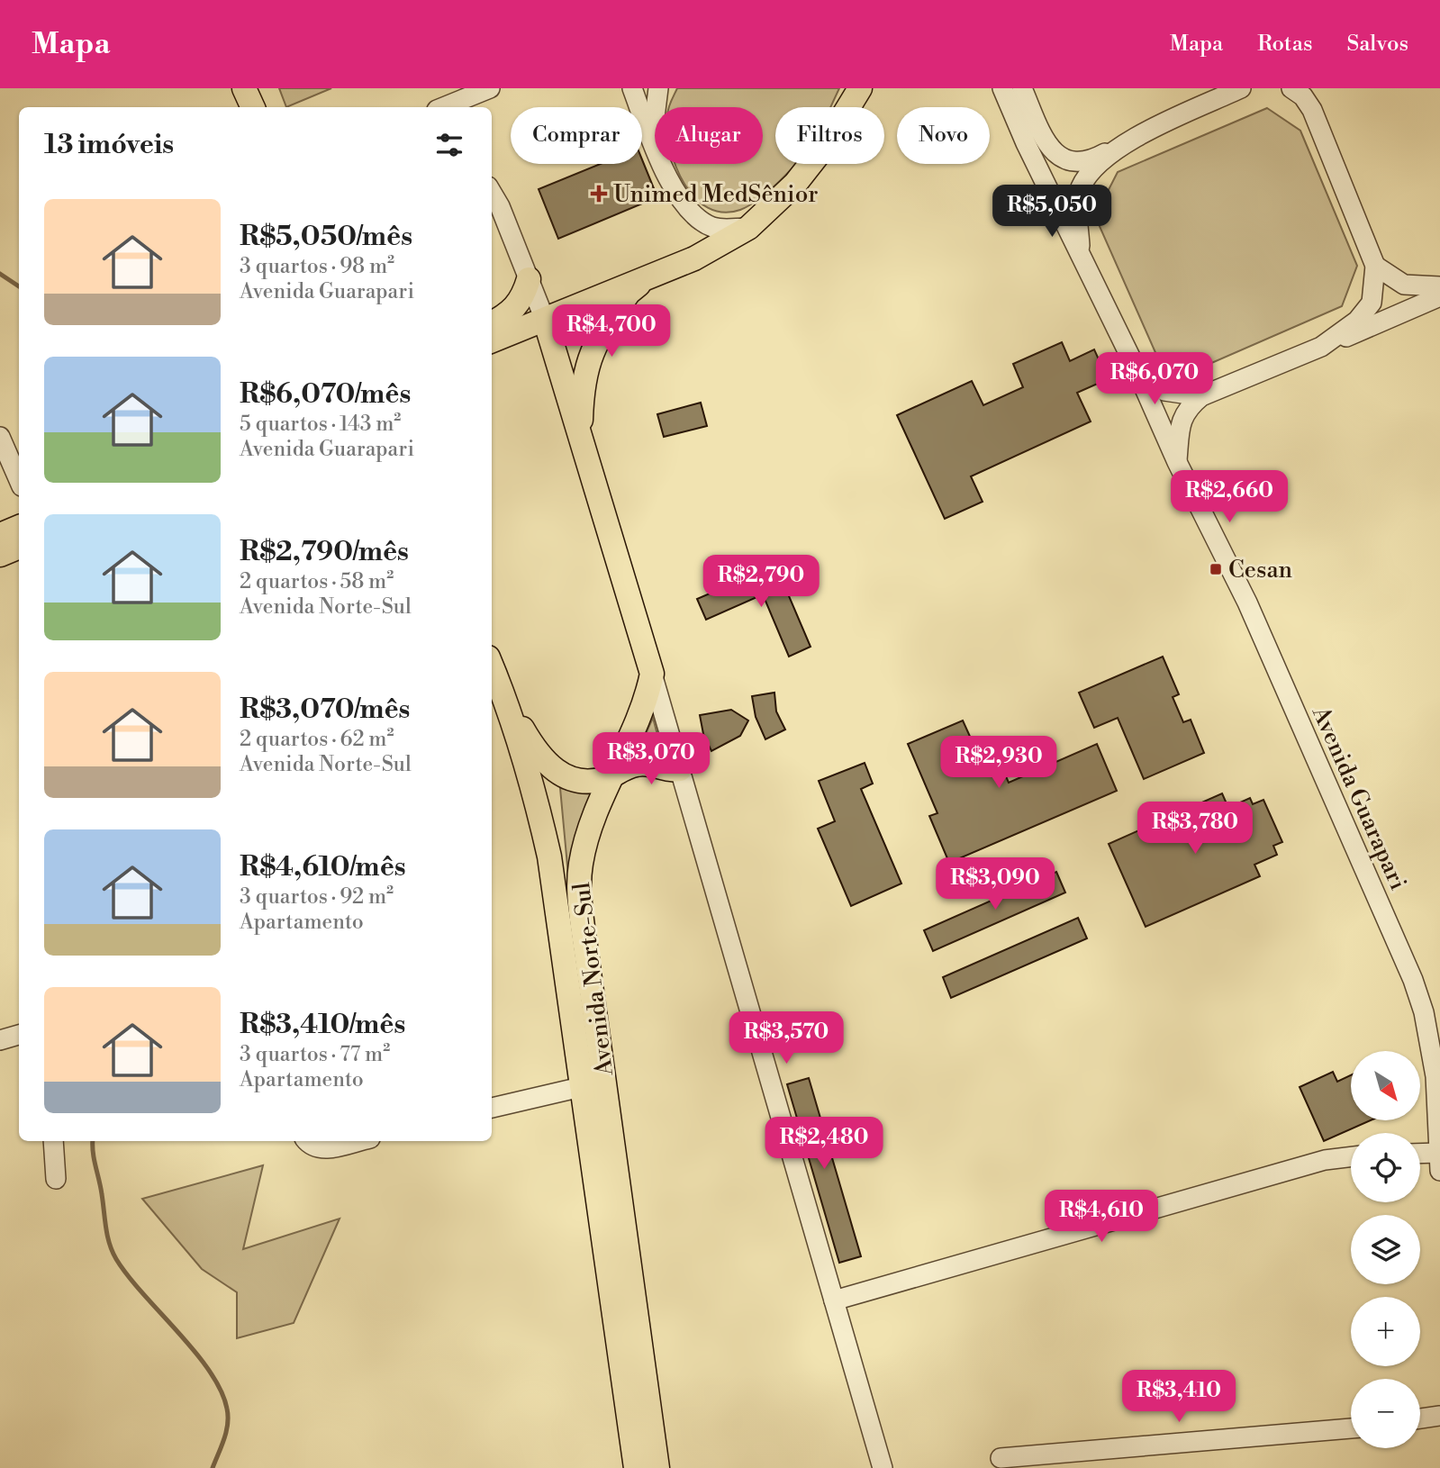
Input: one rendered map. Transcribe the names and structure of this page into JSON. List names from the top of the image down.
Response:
{
  "streets": {
    "main road": ["Avenida Norte-Sul"],
    "street": ["Avenida Guarapari"]
  },
  "places": {
    "health": ["Unimed MedSênior"],
    "transit": ["Cesan"]
  },
  "north": "bottom right",
  "page": {
    "header": "Mapa",
    "nav": ["Mapa", "Rotas", "Salvos"],
    "chip": [
      "Comprar",
      "Alugar",
      "Filtros",
      "Novo"
    ],
    "heading": "13 imóveis",
    "list": [
      {
        "name": "R$5,050/mês",
        "note": "3 quartos · 98 m² · Avenida Guarapari"
      },
      {
        "name": "R$6,070/mês",
        "note": "5 quartos · 143 m² · Avenida Guarapari"
      },
      {
        "name": "R$2,790/mês",
        "note": "2 quartos · 58 m² · Avenida Norte-Sul"
      },
      {
        "name": "R$3,070/mês",
        "note": "2 quartos · 62 m² · Avenida Norte-Sul"
      },
      {
        "name": "R$4,610/mês",
        "note": "3 quartos · 92 m² · Apartamento"
      },
      {
        "name": "R$3,410/mês",
        "note": "3 quartos · 77 m² · Apartamento"
      }
    ],
    "price": [
      "R$5,050",
      "R$4,700",
      "R$6,070",
      "R$2,660",
      "R$2,790",
      "R$3,070",
      "R$2,930",
      "R$3,780",
      "R$3,090",
      "R$3,570",
      "R$2,480",
      "R$4,610",
      "R$3,410"
    ],
    "map_buttons": ["+", "−"]
  }
}
